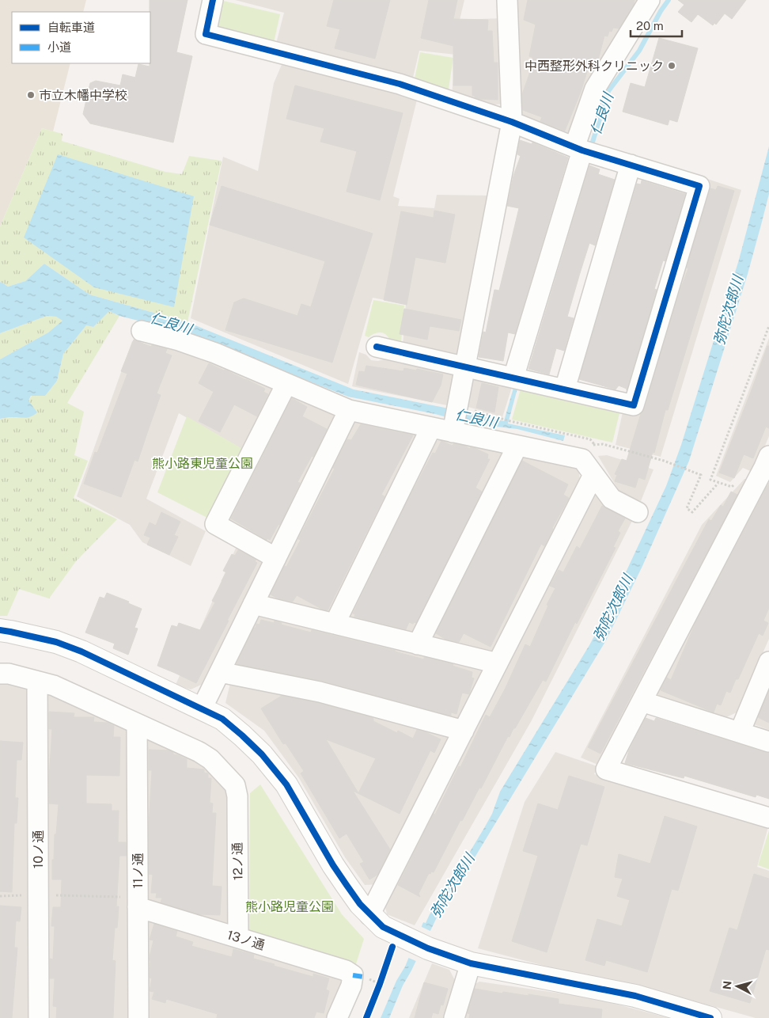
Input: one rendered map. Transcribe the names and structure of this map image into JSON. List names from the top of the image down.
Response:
{
  "streets": {
    "street": [
      "10ノ通",
      "12ノ通",
      "11ノ通",
      "13ノ通"
    ]
  },
  "crossings": [
    ["12ノ通", "11ノ通"],
    ["12ノ通", "13ノ通"],
    ["11ノ通", "13ノ通"]
  ],
  "water": ["仁良川", "弥陀次郎川"],
  "parks": ["熊小路東児童公園", "熊小路児童公園"],
  "places": ["中西整形外科クリニック", "市立木幡中学校"],
  "legend": ["自転車道", "小道"],
  "scale_bar": "20 m",
  "north": "left"
}
